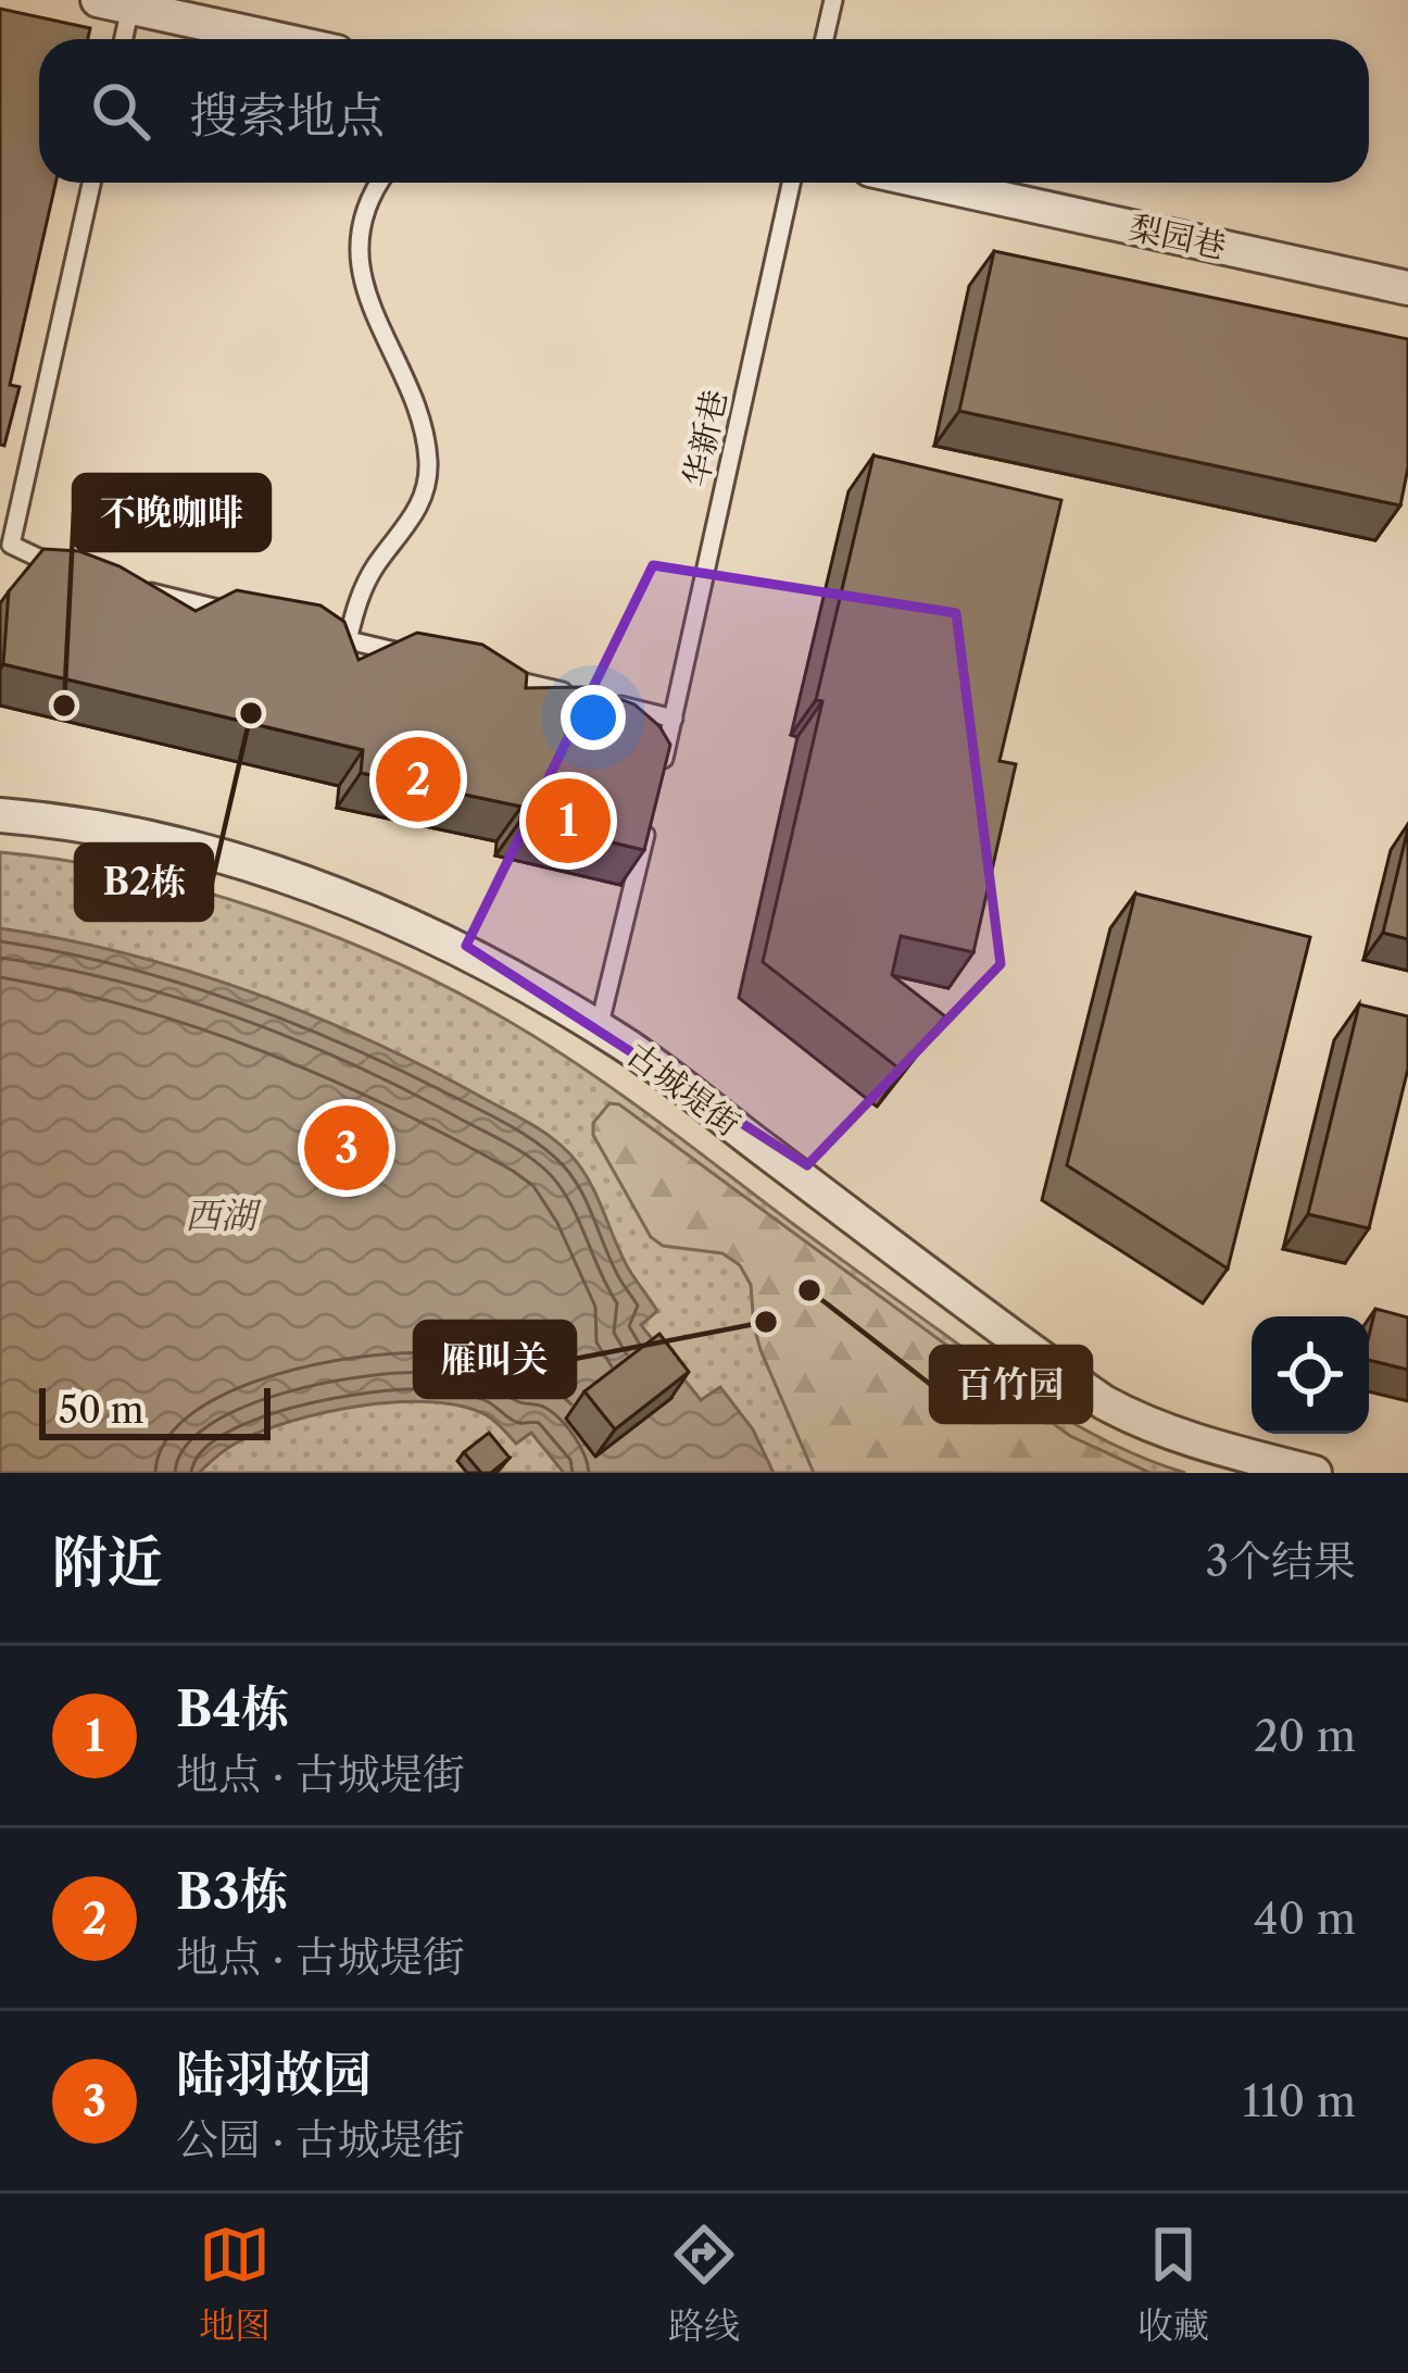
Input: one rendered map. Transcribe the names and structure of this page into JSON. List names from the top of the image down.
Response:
{
  "streets": {
    "street": ["梨园巷", "古城堤街"],
    "lane": ["华新巷"]
  },
  "water": ["西湖"],
  "places": [
    "不晚咖啡",
    "B2栋",
    "百竹园",
    "雁叫关"
  ],
  "scale_bar": "50 m",
  "page": {
    "search": "搜索地点",
    "pins": ["2", "1", "3"],
    "scale": "50 m",
    "heading": ["附近", "3个结果"],
    "list": [
      {
        "mark": "1",
        "name": "B4栋",
        "note": "地点 · 古城堤街",
        "value": "20 m"
      },
      {
        "mark": "2",
        "name": "B3栋",
        "note": "地点 · 古城堤街",
        "value": "40 m"
      },
      {
        "mark": "3",
        "name": "陆羽故园",
        "note": "公园 · 古城堤街",
        "value": "110 m"
      }
    ],
    "nav": ["地图", "路线", "收藏"]
  }
}
